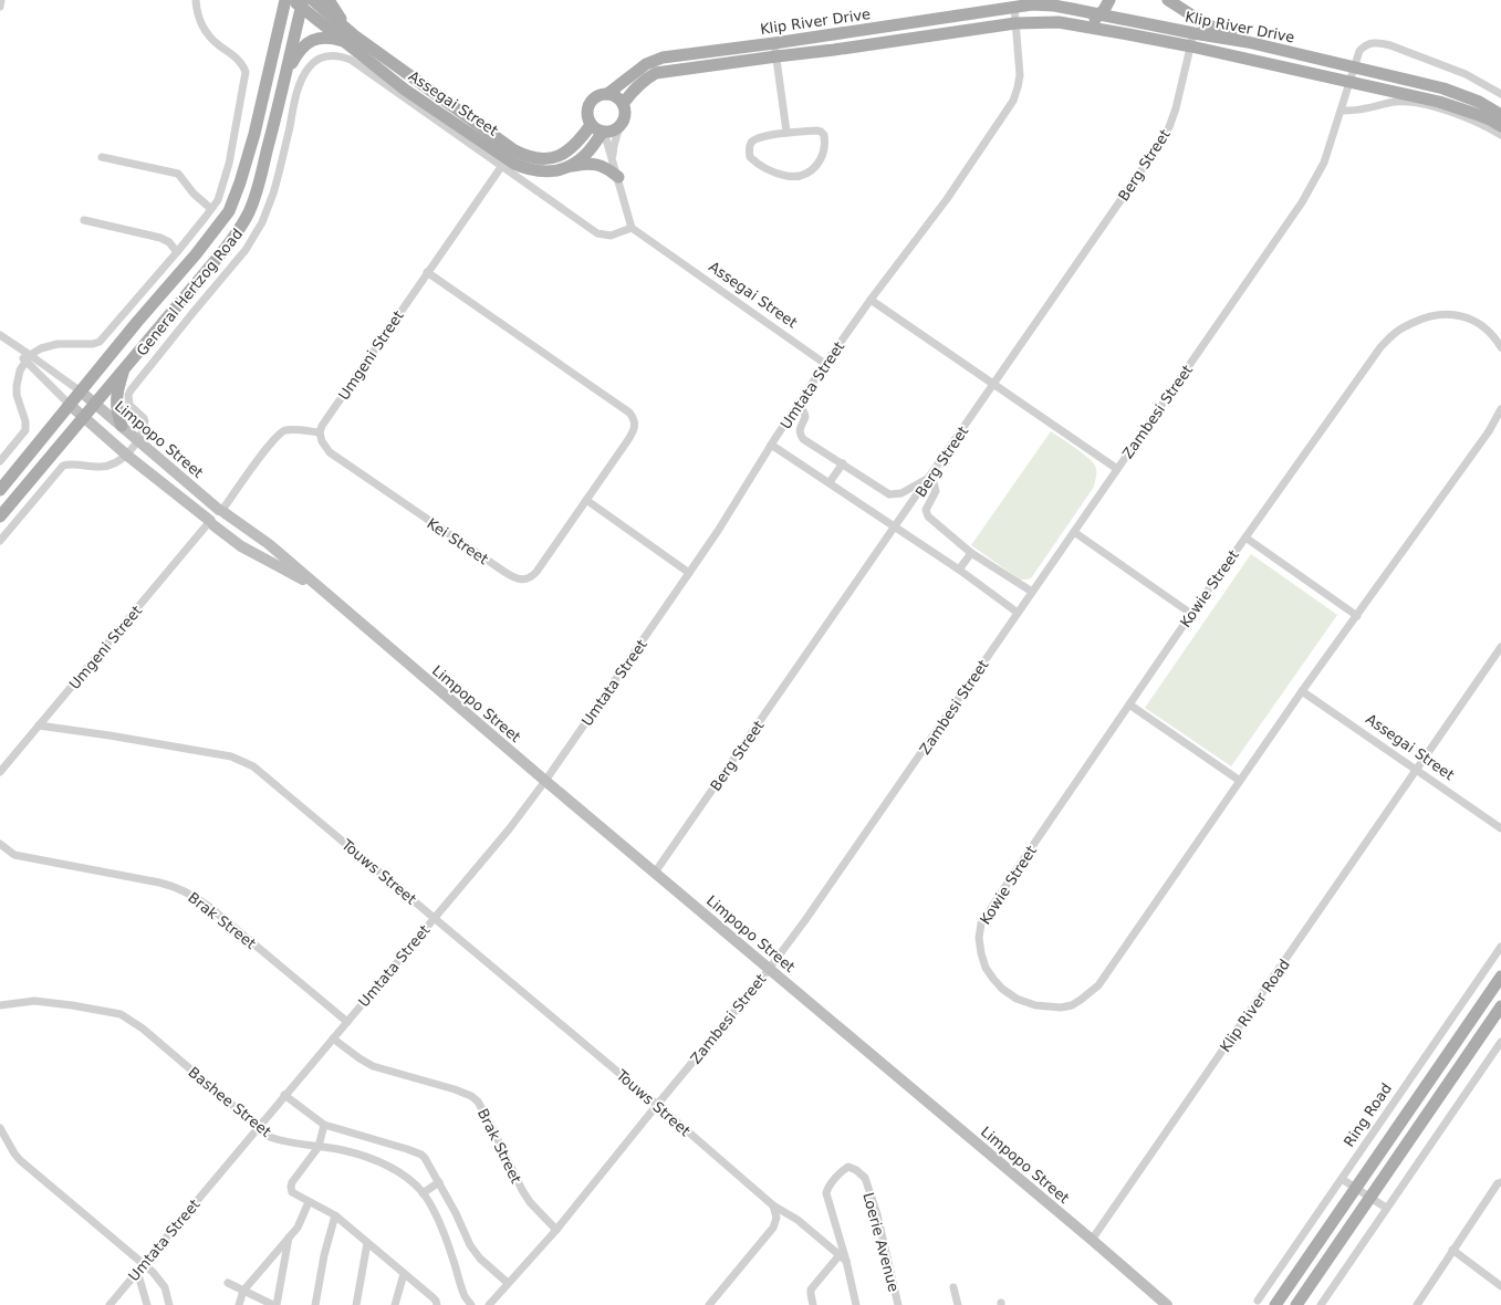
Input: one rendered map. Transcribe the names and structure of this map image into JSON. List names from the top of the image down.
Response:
{
  "streets": {
    "main road": ["Klip River Drive", "Assegai Street", "General Hertzog Road"],
    "street": [
      "Berg Street",
      "Umgeni Street",
      "Umtata Street",
      "Zambesi Street",
      "Limpopo Street",
      "Kei Street",
      "Kowie Street",
      "Touws Street",
      "Brak Street",
      "Klip River Road",
      "Bashee Street",
      "Ring Road",
      "Loerie Avenue"
    ]
  },
  "crossings": [
    ["Klip River Drive", "Assegai Street"],
    ["Klip River Drive", "Berg Street"],
    ["Klip River Drive", "Umtata Street"],
    ["Klip River Drive", "Zambesi Street"],
    ["Assegai Street", "General Hertzog Road"],
    ["Assegai Street", "Umtata Street"],
    ["Assegai Street", "Kowie Street"],
    ["Assegai Street", "Klip River Road"],
    ["Berg Street", "Limpopo Street"],
    ["General Hertzog Road", "Umgeni Street"],
    ["General Hertzog Road", "Limpopo Street"],
    ["Umgeni Street", "Limpopo Street"],
    ["Umgeni Street", "Kei Street"],
    ["Umgeni Street", "Touws Street"],
    ["Umtata Street", "Limpopo Street"],
    ["Umtata Street", "Touws Street"],
    ["Umtata Street", "Brak Street"],
    ["Umtata Street", "Bashee Street"],
    ["Zambesi Street", "Limpopo Street"],
    ["Zambesi Street", "Touws Street"],
    ["Zambesi Street", "Brak Street"],
    ["Limpopo Street", "Klip River Road"],
    ["Touws Street", "Loerie Avenue"]
  ]
}
